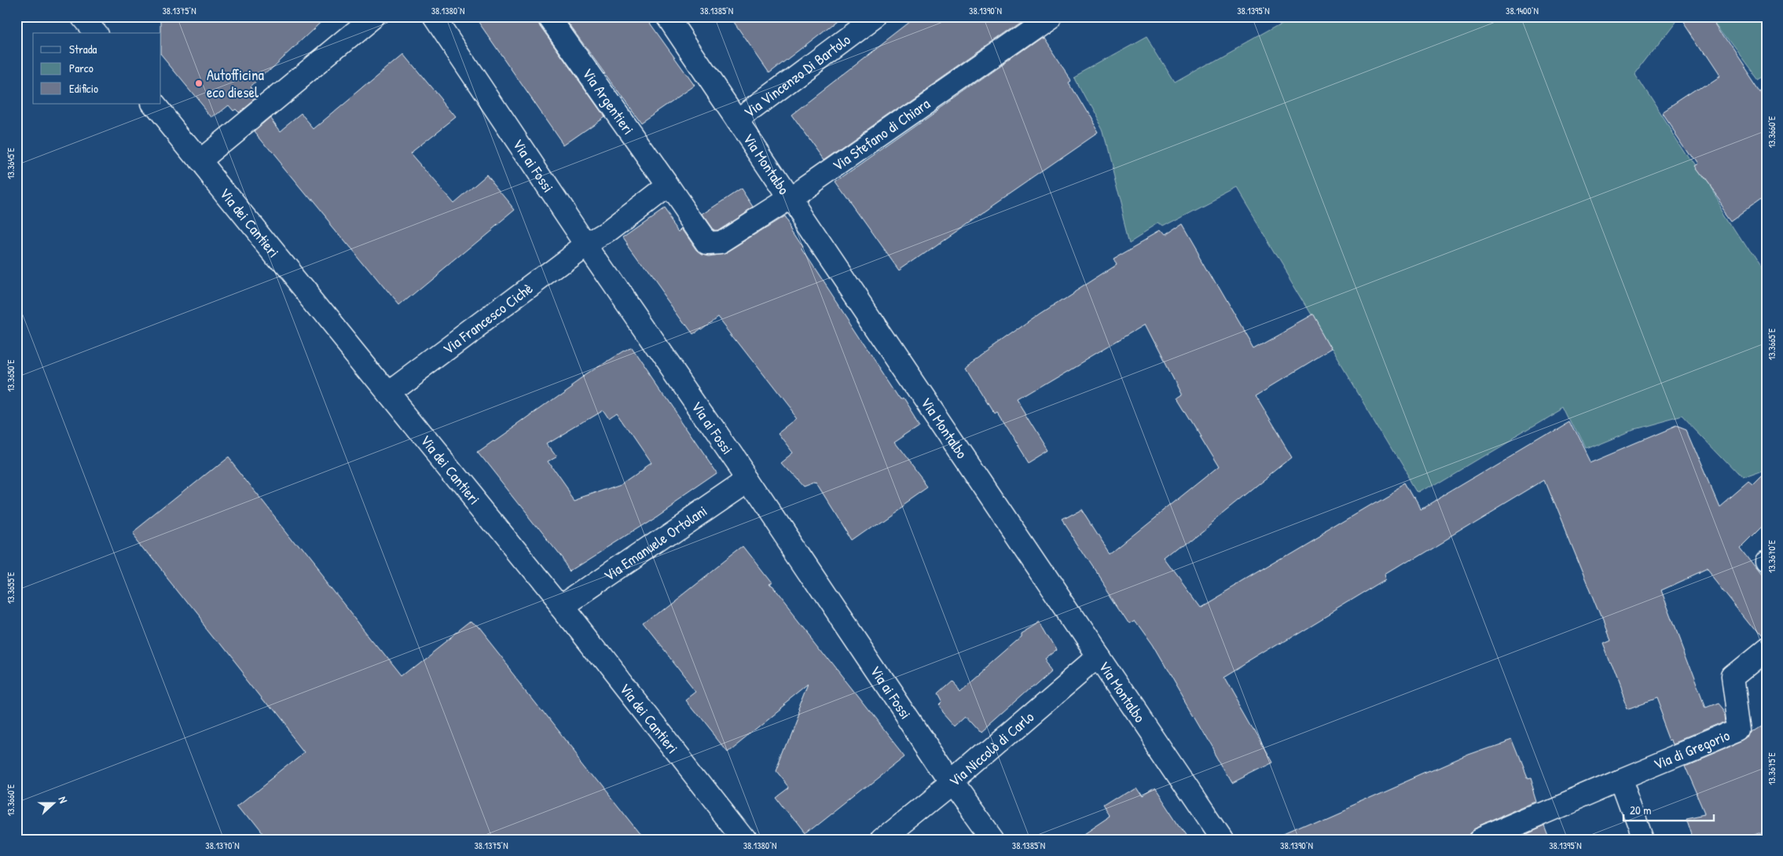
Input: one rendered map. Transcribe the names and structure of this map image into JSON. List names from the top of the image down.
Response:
{
  "streets": {
    "street": [
      "Via Vincenzo Di Bartolo",
      "Via Argentieri",
      "Via Stefano di Chiara",
      "Via Montalbo",
      "Via ai Fossi",
      "Via dei Cantieri",
      "Via Francesco Cichè",
      "Via Emanuele Ortolani",
      "Via Niccolò di Carlo",
      "Via di Gregorio"
    ]
  },
  "crossings": [
    ["Via Vincenzo Di Bartolo", "Via Montalbo"],
    ["Via Argentieri", "Via Stefano di Chiara"],
    ["Via Argentieri", "Via Francesco Cichè"],
    ["Via Stefano di Chiara", "Via Montalbo"],
    ["Via Montalbo", "Via Niccolò di Carlo"],
    ["Via ai Fossi", "Via Francesco Cichè"],
    ["Via ai Fossi", "Via Emanuele Ortolani"],
    ["Via ai Fossi", "Via Niccolò di Carlo"],
    ["Via dei Cantieri", "Via Francesco Cichè"],
    ["Via dei Cantieri", "Via Emanuele Ortolani"]
  ],
  "places": ["Autofficina eco diesel"],
  "legend": ["Strada", "Parco", "Edificio"],
  "scale_bar": "20 m",
  "north": "right",
  "coordinates": [
    "38.1375°N",
    "38.1380°N",
    "38.1385°N",
    "38.1390°N",
    "38.1395°N",
    "38.1400°N",
    "13.3660°E",
    "13.3645°E",
    "13.3665°E",
    "13.3650°E",
    "13.3670°E",
    "13.3655°E",
    "13.3675°E",
    "38.1370°N"
  ]
}
